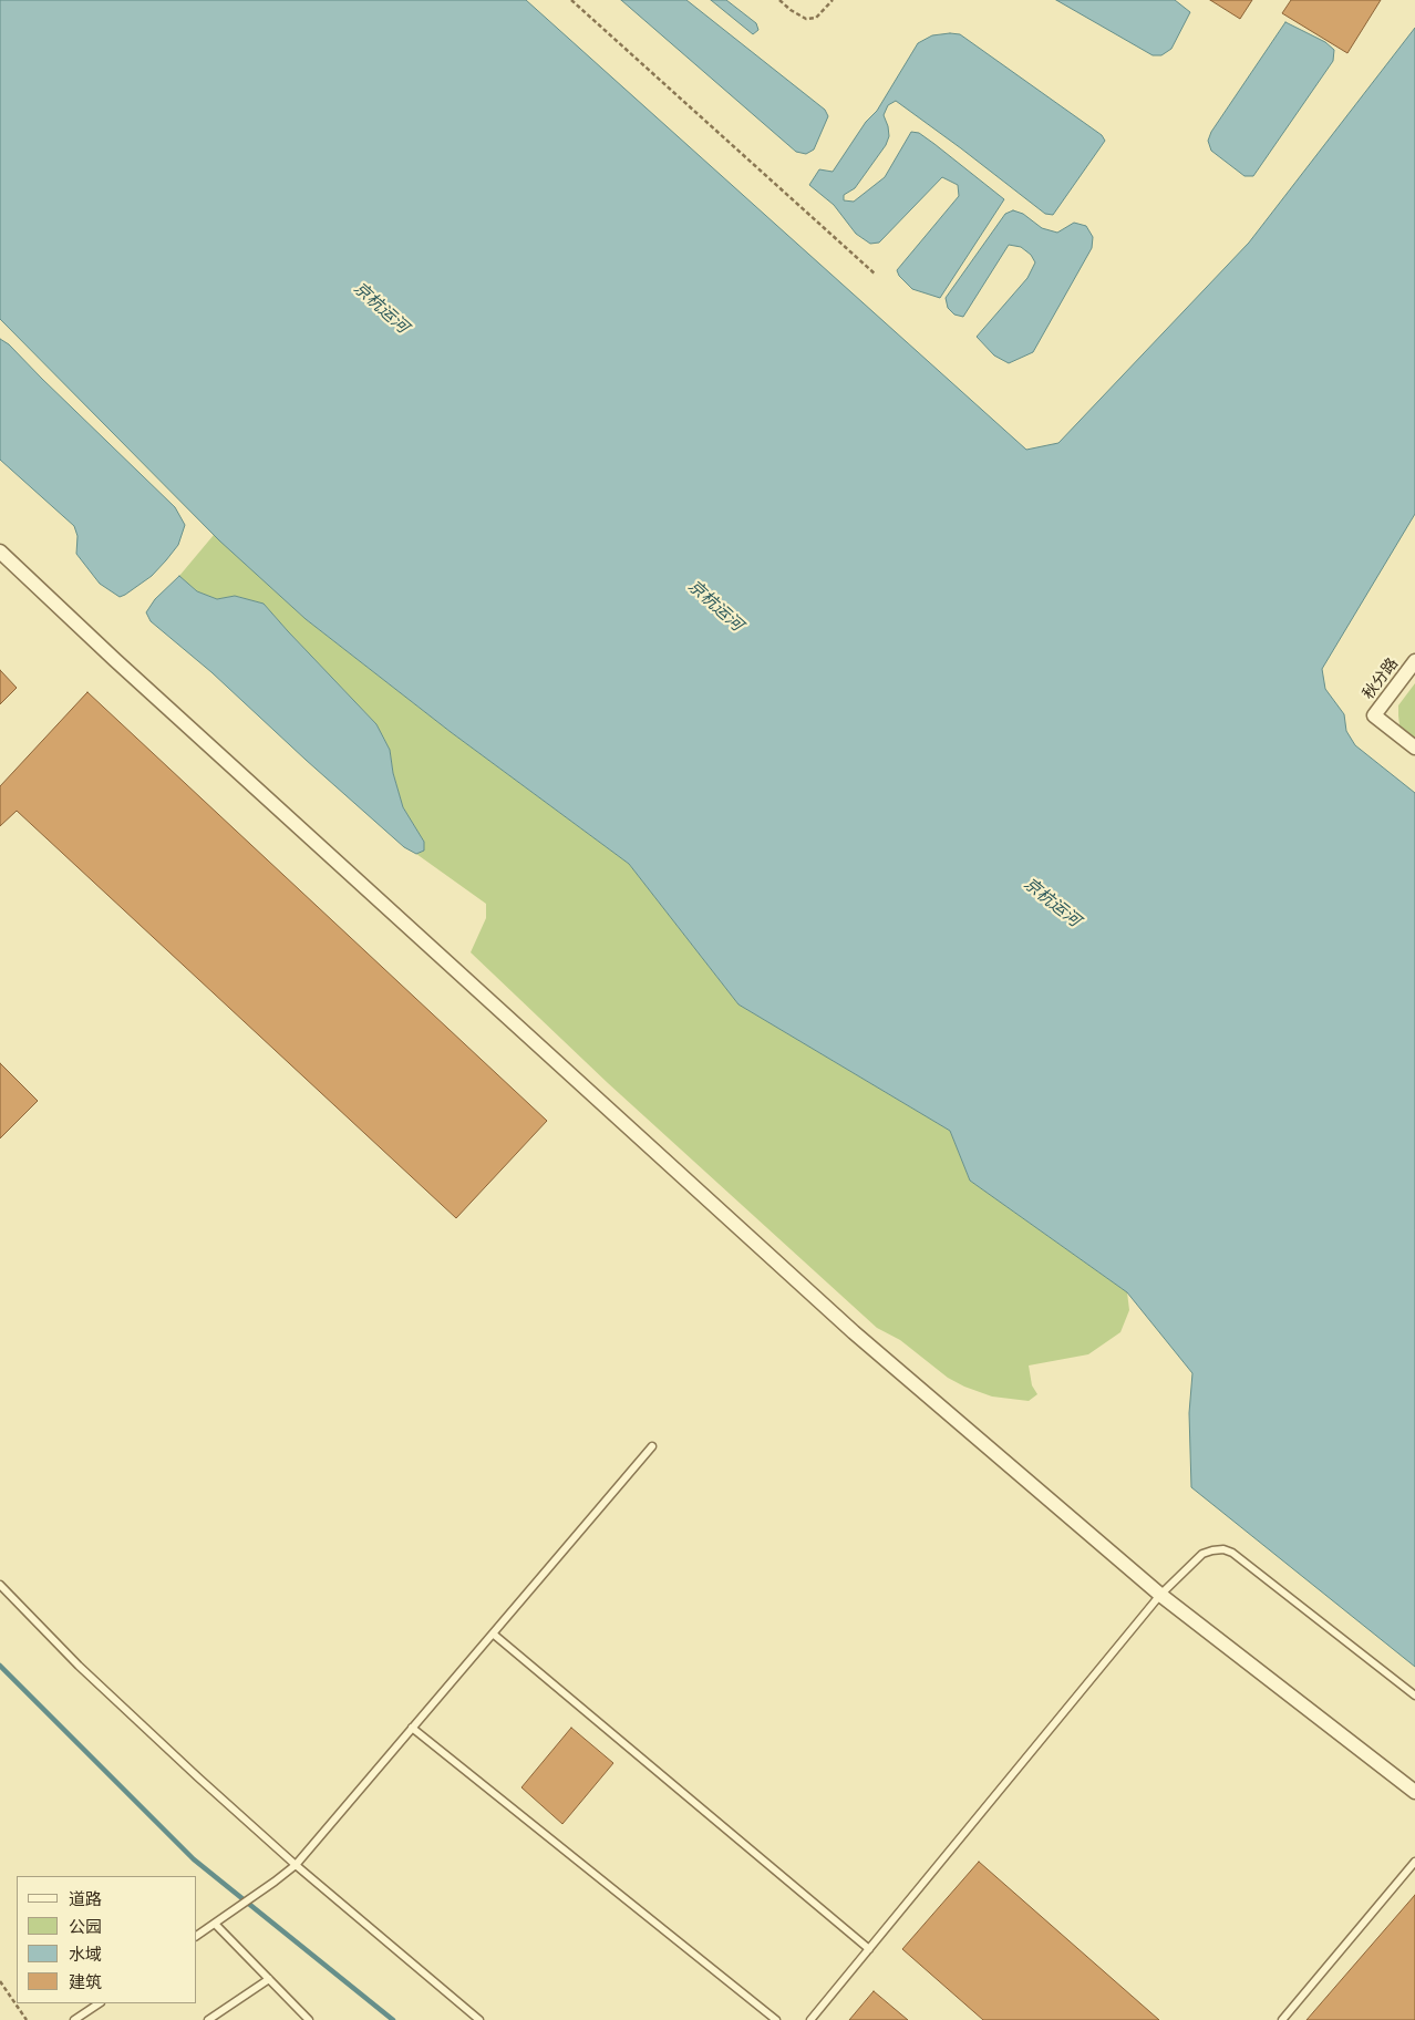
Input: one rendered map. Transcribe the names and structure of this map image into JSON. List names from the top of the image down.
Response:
{
  "streets": {
    "street": ["秋分路"]
  },
  "water": ["京杭运河"],
  "legend": [
    "道路",
    "公园",
    "水域",
    "建筑"
  ]
}
